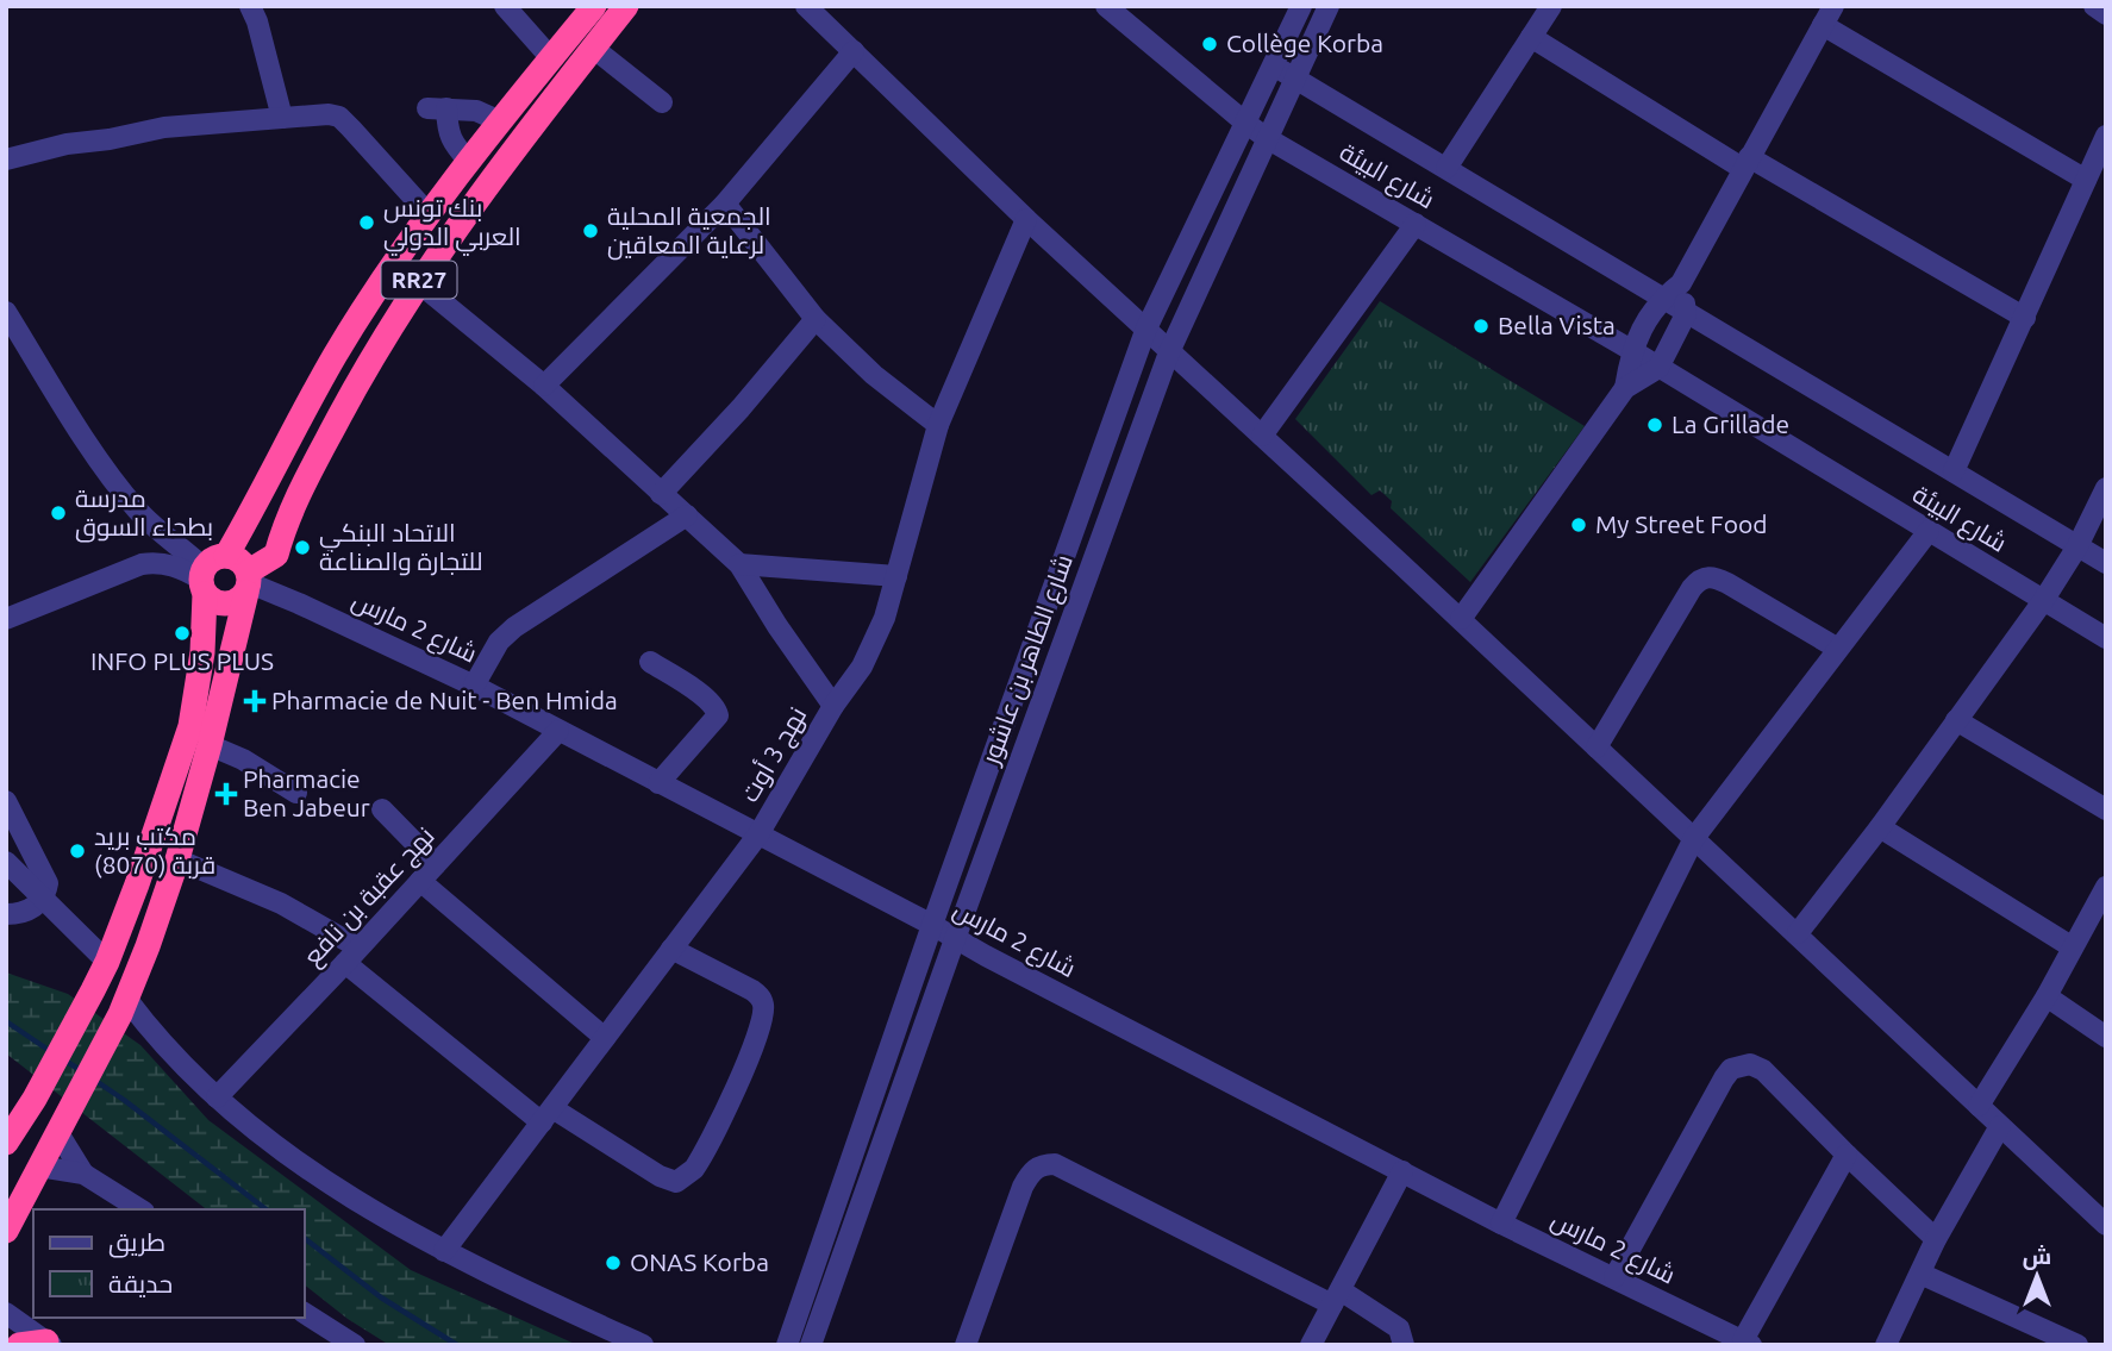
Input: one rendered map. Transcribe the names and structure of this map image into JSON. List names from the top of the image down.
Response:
{
  "streets": {
    "highway": ["RR27"],
    "street": [
      "شارع البيئة",
      "شارع 2 مارس",
      "شارع الطاهر بن عاشور",
      "نهج 3 أوت",
      "نهج عقبة بن نافع"
    ]
  },
  "crossings": [
    ["شارع البيئة", "شارع الطاهر بن عاشور"],
    ["RR27", "شارع 2 مارس"],
    ["شارع 2 مارس", "شارع الطاهر بن عاشور"],
    ["شارع 2 مارس", "نهج 3 أوت"],
    ["شارع 2 مارس", "نهج عقبة بن نافع"]
  ],
  "places": {
    "other": [
      "Collège Korba",
      "بنك تونس العربي الدولي",
      "الجمعية المحلية لرعاية المعاقين",
      "Bella Vista",
      "La Grillade",
      "مدرسة بطحاء السوق",
      "My Street Food",
      "الاتحاد البنكي للتجارة والصناعة",
      "INFO PLUS PLUS",
      "مكتب بريد قربة (8070)",
      "ONAS Korba"
    ],
    "health": ["Pharmacie de Nuit - Ben Hmida", "Pharmacie Ben Jabeur"]
  },
  "legend": ["طريق", "حديقة"],
  "north": "top"
}
